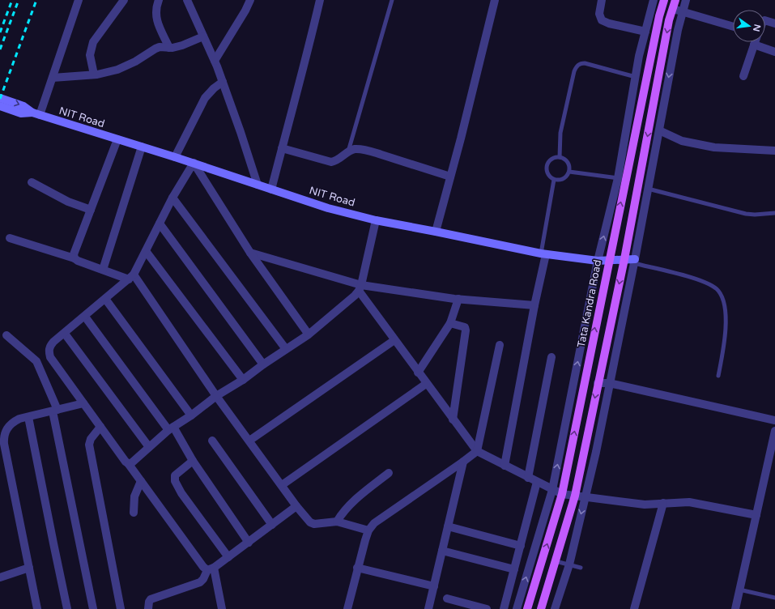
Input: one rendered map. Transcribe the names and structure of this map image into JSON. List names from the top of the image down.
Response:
{
  "streets": {
    "main road": ["NIT Road", "Tata Kandra Road"]
  },
  "crossings": [
    ["NIT Road", "Tata Kandra Road"]
  ],
  "north": "right"
}
